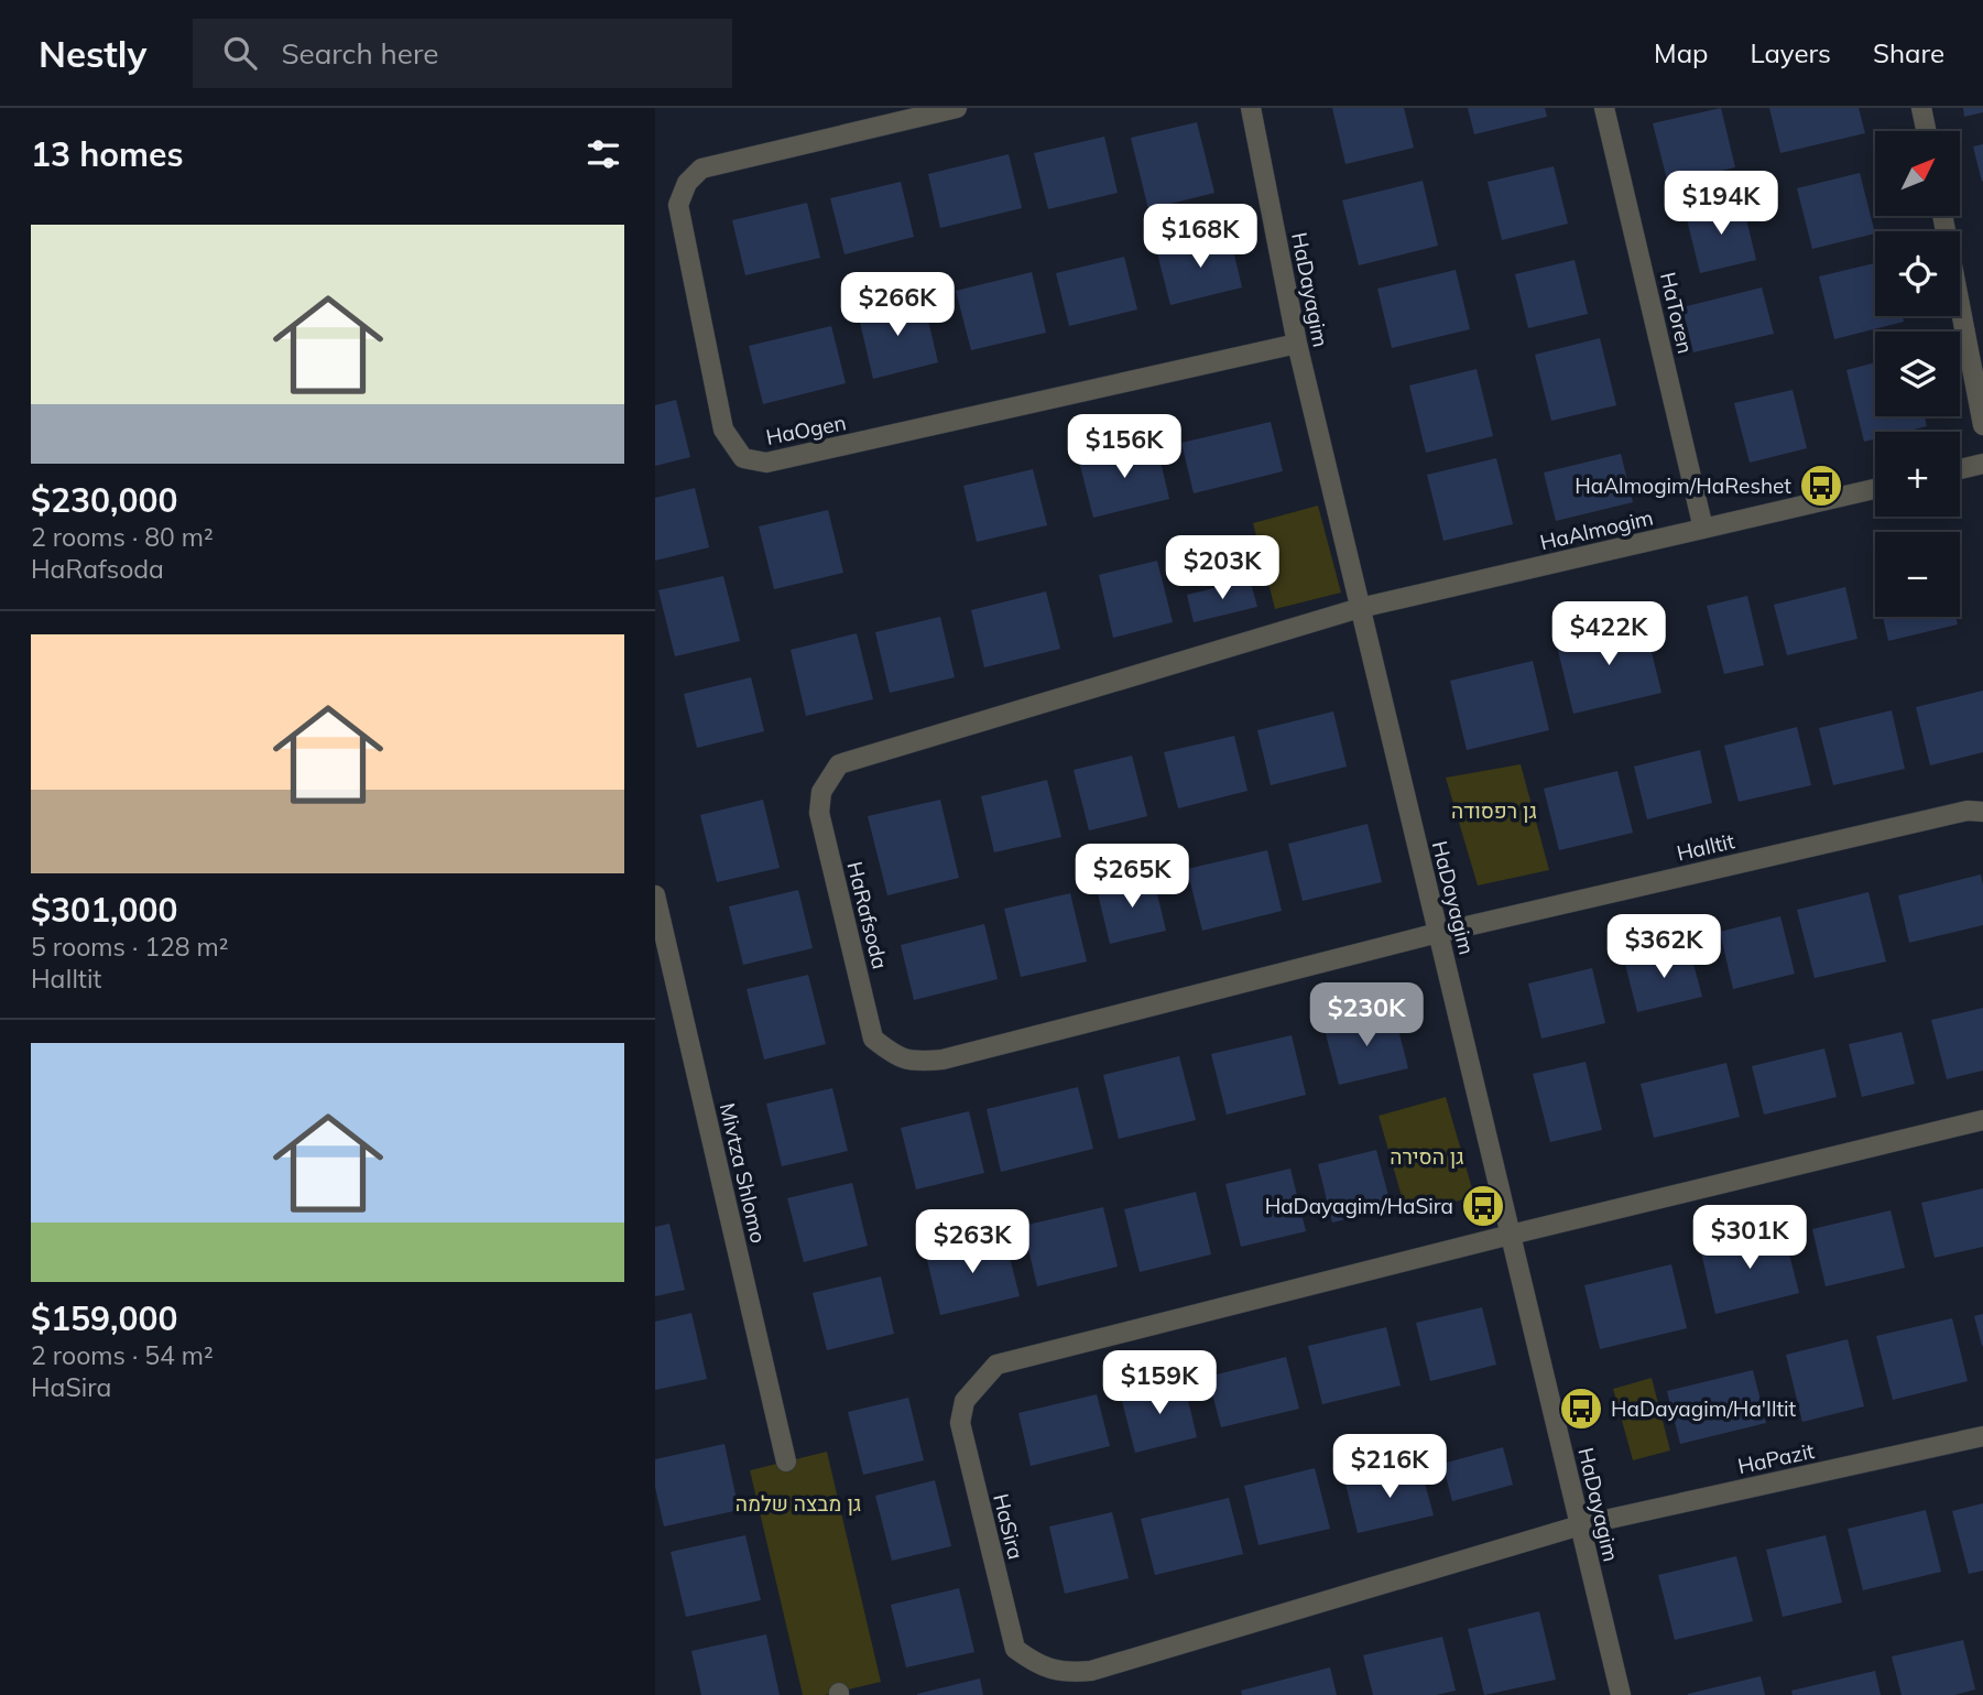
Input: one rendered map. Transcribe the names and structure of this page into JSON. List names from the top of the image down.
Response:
{
  "streets": {
    "street": [
      "HaDayagim",
      "HaToren",
      "HaOgen",
      "HaAlmogim",
      "HaIltit",
      "HaRafsoda",
      "Mivtza Shlomo",
      "HaPazit",
      "HaSira"
    ]
  },
  "crossings": [
    ["HaDayagim", "HaOgen"],
    ["HaDayagim", "HaAlmogim"],
    ["HaDayagim", "HaIltit"],
    ["HaDayagim", "HaRafsoda"],
    ["HaDayagim", "HaPazit"],
    ["HaDayagim", "HaSira"],
    ["HaToren", "HaAlmogim"],
    ["HaAlmogim", "HaRafsoda"],
    ["HaIltit", "HaRafsoda"],
    ["HaPazit", "HaSira"]
  ],
  "parks": ["גן רפסודה", "גן הסירה", "גן מבצה שלמה"],
  "places": {
    "bus stop": ["HaAlmogim/HaReshet", "HaDayagim/HaSira", "HaDayagim/Ha'Iltit"]
  },
  "north": "top right",
  "page": {
    "header": "Nestly",
    "search": "Search here",
    "nav": ["Map", "Layers", "Share"],
    "heading": "13 homes",
    "map_buttons": ["+", "−"],
    "price": [
      "$194K",
      "$168K",
      "$266K",
      "$156K",
      "$203K",
      "$422K",
      "$265K",
      "$362K",
      "$230K",
      "$301K",
      "$263K",
      "$159K",
      "$216K"
    ],
    "list": [
      {
        "name": "$230,000",
        "note": "2 rooms · 80 m² · HaRafsoda"
      },
      {
        "name": "$301,000",
        "note": "5 rooms · 128 m² · HaIltit"
      },
      {
        "name": "$159,000",
        "note": "2 rooms · 54 m² · HaSira"
      }
    ]
  }
}
